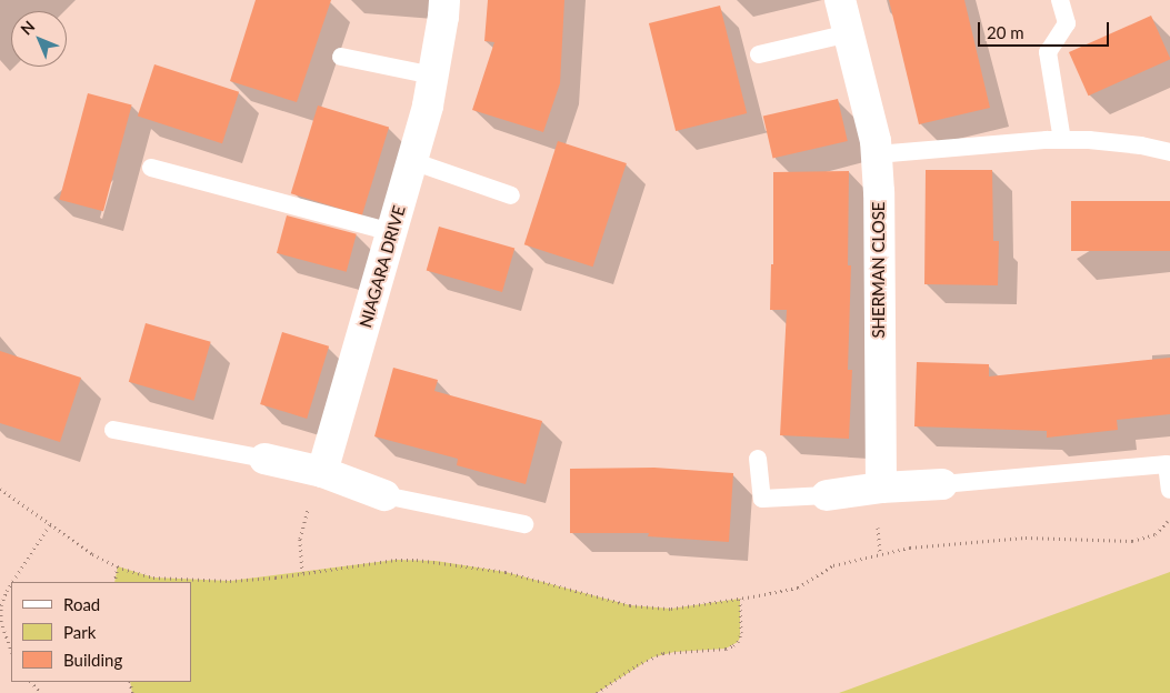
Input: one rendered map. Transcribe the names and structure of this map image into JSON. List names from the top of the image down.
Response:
{
  "streets": {
    "street": ["NIAGARA DRIVE", "SHERMAN CLOSE"]
  },
  "legend": ["Road", "Park", "Building"],
  "scale_bar": "20 m",
  "north": "top left"
}
